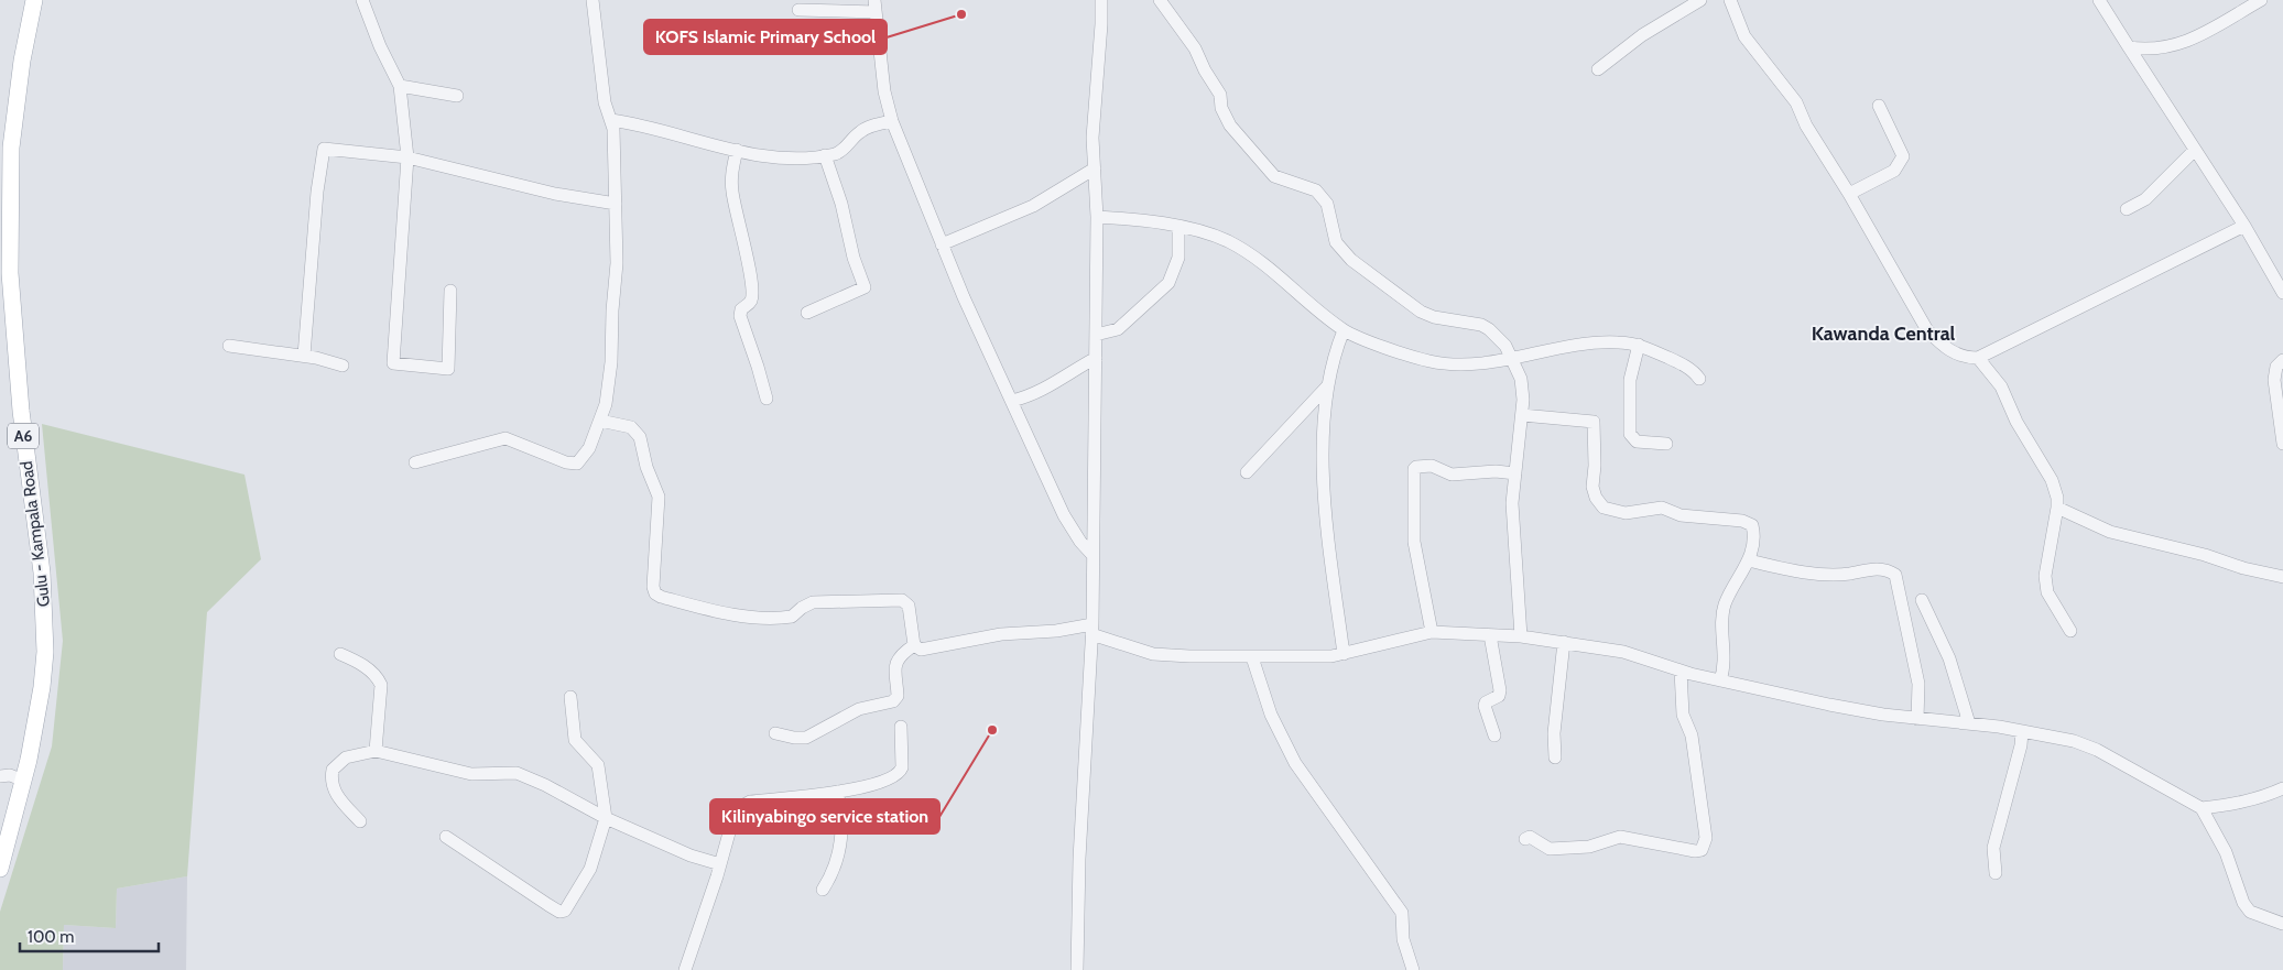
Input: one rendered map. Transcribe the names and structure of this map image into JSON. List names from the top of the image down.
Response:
{
  "streets": {
    "main road": ["A6", "Gulu - Kampala Road"]
  },
  "districts": ["Kawanda Central"],
  "places": ["KOFS Islamic Primary School", "Kilinyabingo service station"],
  "scale_bar": "100 m"
}
